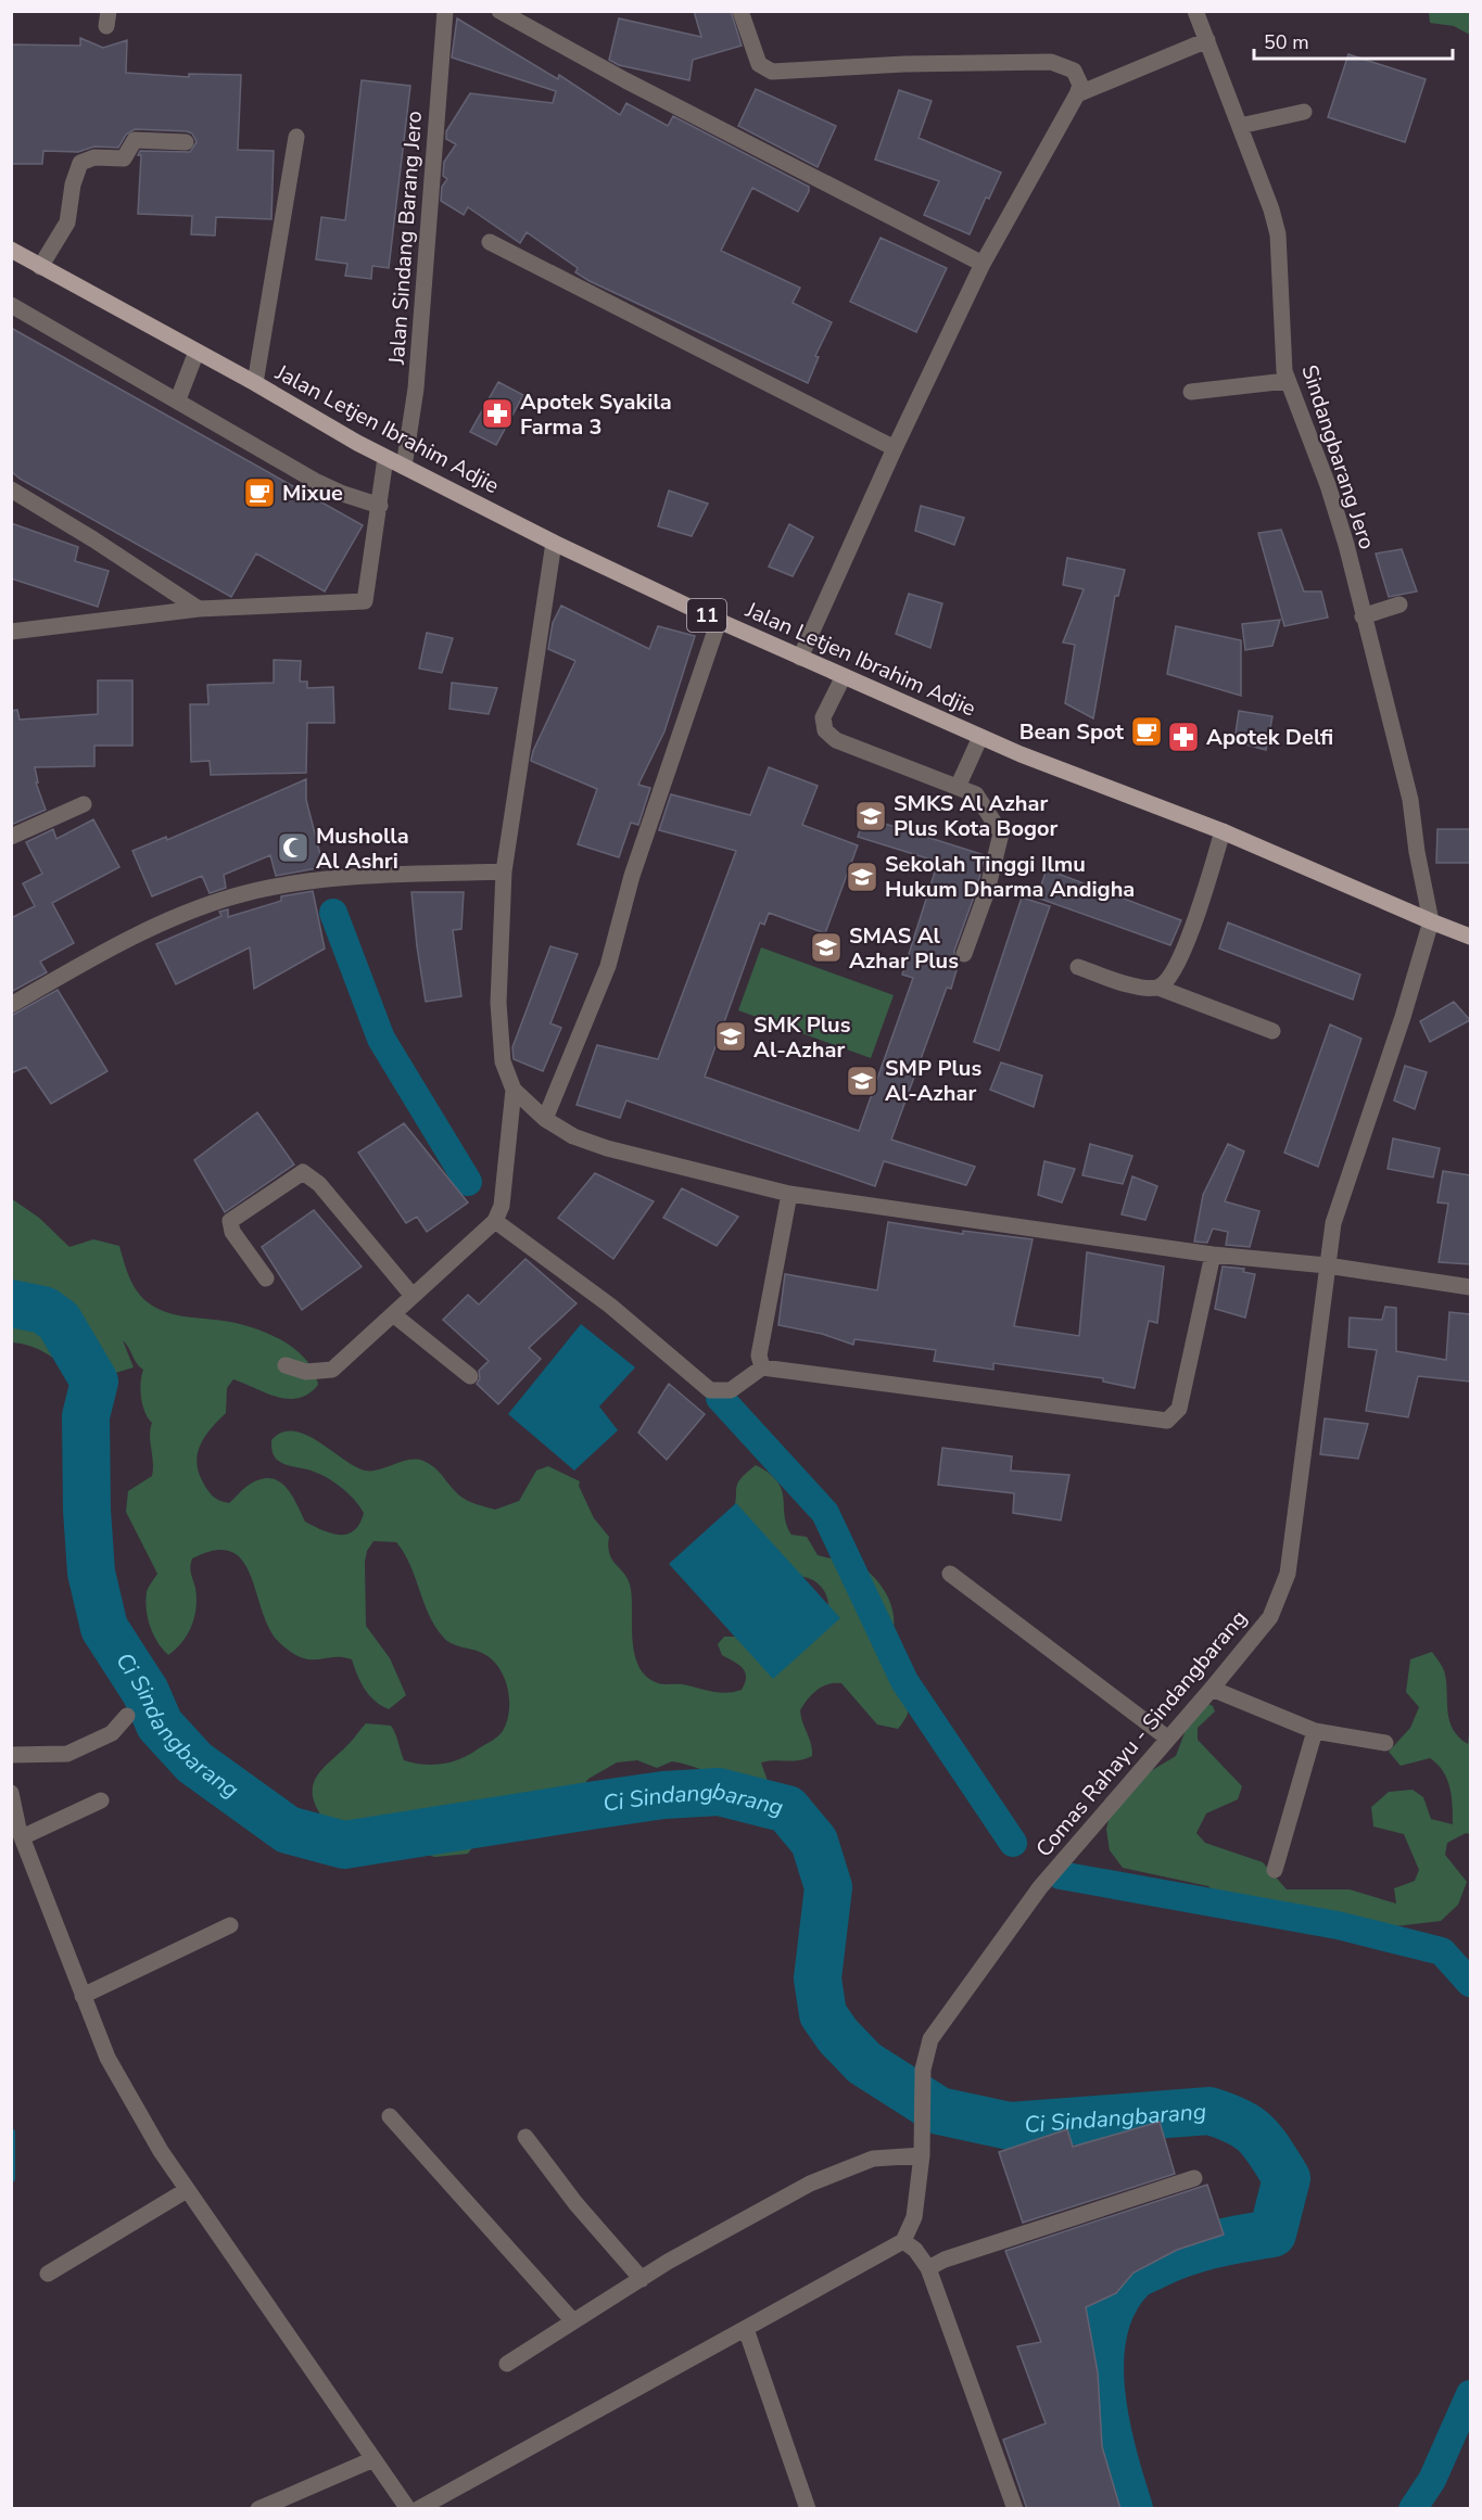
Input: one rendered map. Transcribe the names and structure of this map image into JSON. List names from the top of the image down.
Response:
{
  "streets": {
    "main road": ["Jalan Letjen Ibrahim Adjie", "11"],
    "street": ["Jalan Sindang Barang Jero", "Sindangbarang Jero", "Comas Rahayu - Sindangbarang"]
  },
  "crossings": [
    ["Jalan Sindang Barang Jero", "Jalan Letjen Ibrahim Adjie"],
    ["Jalan Letjen Ibrahim Adjie", "Sindangbarang Jero"],
    ["Jalan Letjen Ibrahim Adjie", "Comas Rahayu - Sindangbarang"],
    ["Sindangbarang Jero", "Comas Rahayu - Sindangbarang"]
  ],
  "water": ["Ci Sindangbarang"],
  "places": {
    "pharmacy": ["Apotek Syakila Farma 3", "Apotek Delfi"],
    "cafe": ["Mixue", "Bean Spot"],
    "school or university": [
      "SMKS Al Azhar Plus Kota Bogor",
      "Sekolah Tinggi Ilmu Hukum Dharma Andigha",
      "SMAS Al Azhar Plus",
      "SMK Plus Al-Azhar",
      "SMP Plus Al-Azhar"
    ],
    "mosque": ["Musholla Al Ashri"]
  },
  "scale_bar": "50 m"
}
